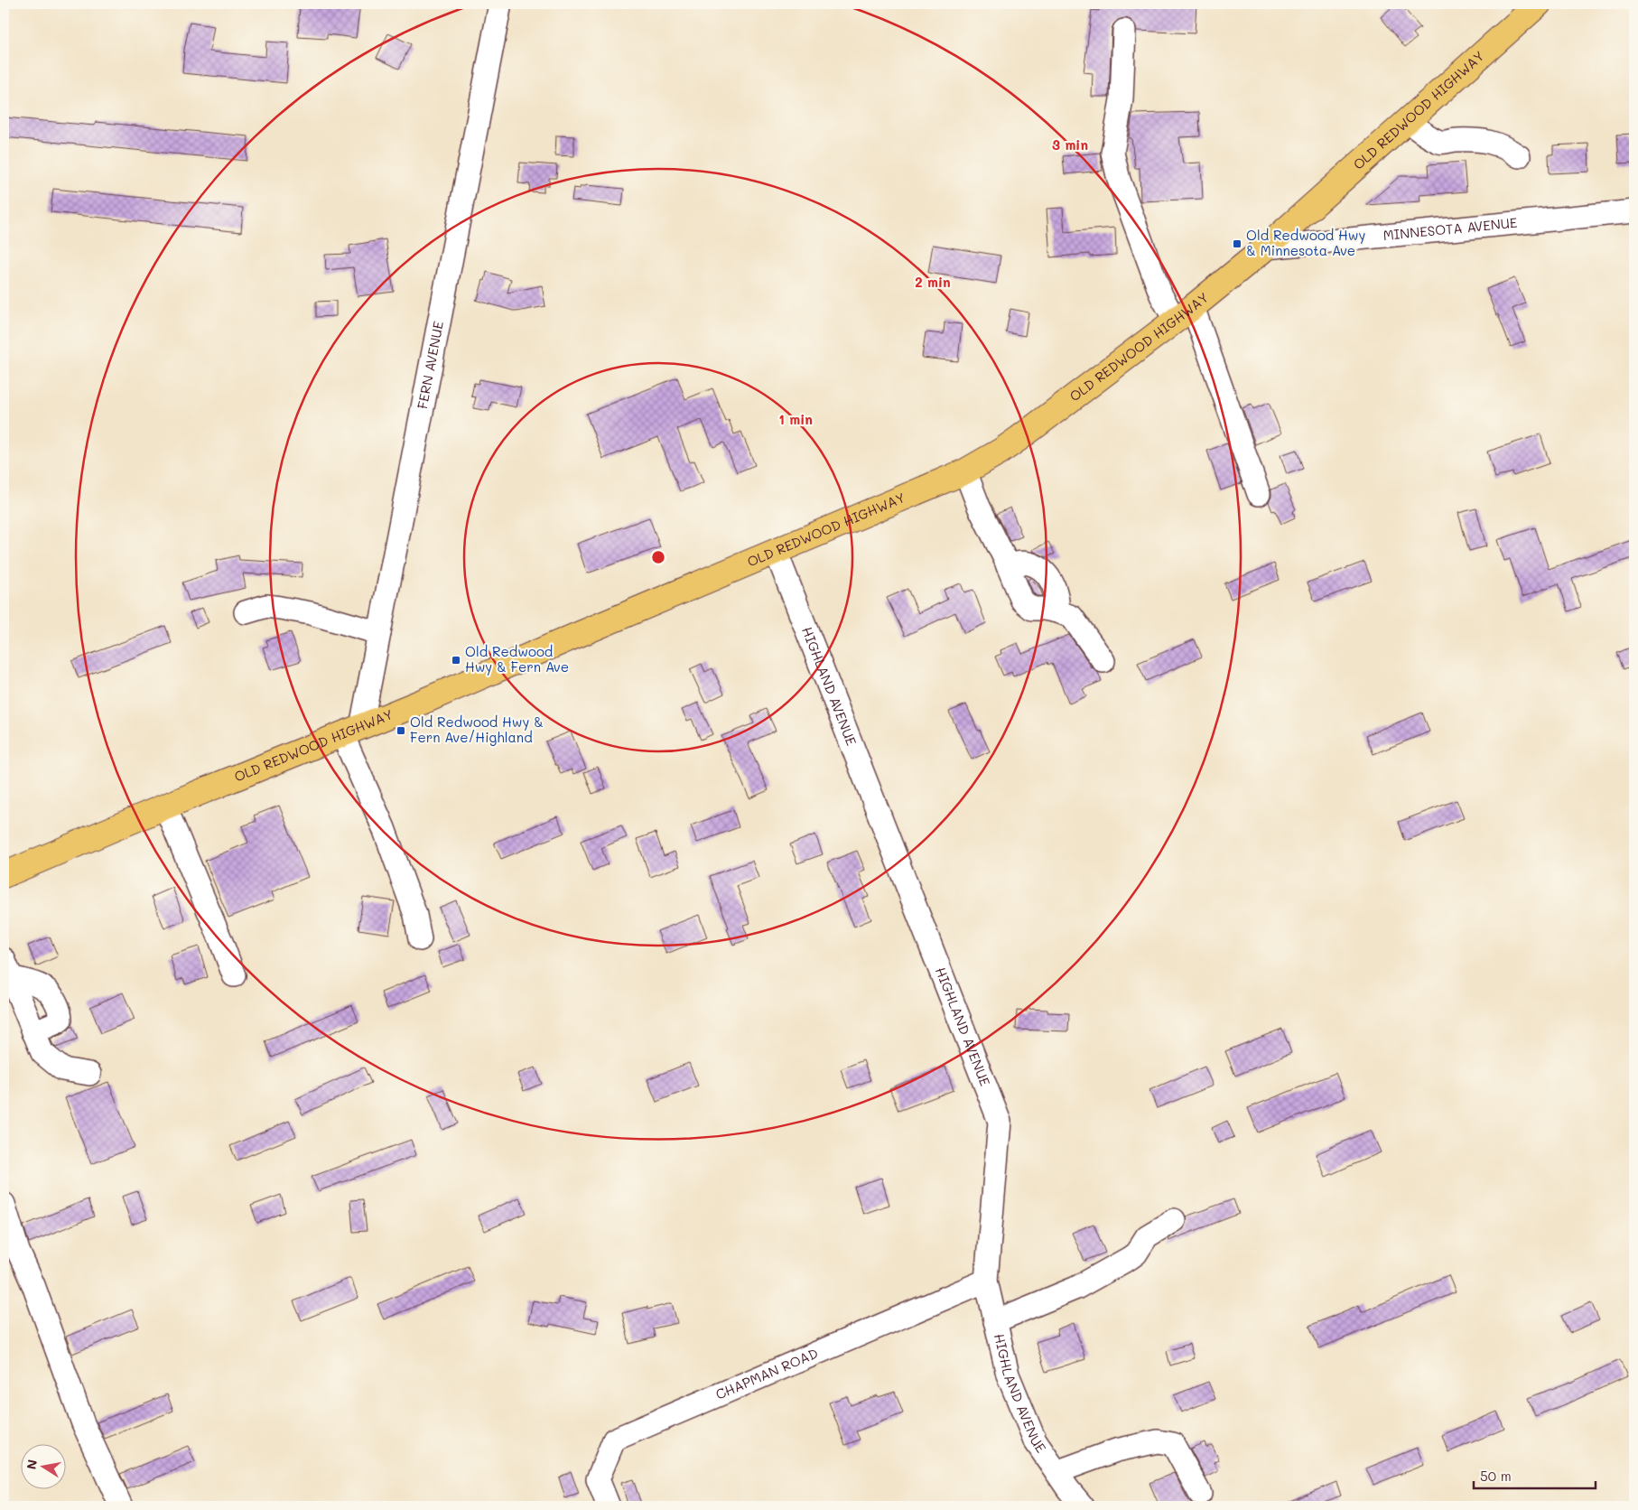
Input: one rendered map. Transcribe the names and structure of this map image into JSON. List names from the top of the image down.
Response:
{
  "streets": {
    "main road": ["OLD REDWOOD HIGHWAY"],
    "street": [
      "MINNESOTA AVENUE",
      "FERN AVENUE",
      "HIGHLAND AVENUE",
      "CHAPMAN ROAD"
    ]
  },
  "crossings": [
    ["OLD REDWOOD HIGHWAY", "MINNESOTA AVENUE"],
    ["OLD REDWOOD HIGHWAY", "FERN AVENUE"],
    ["OLD REDWOOD HIGHWAY", "HIGHLAND AVENUE"],
    ["HIGHLAND AVENUE", "CHAPMAN ROAD"]
  ],
  "places": {
    "transit": ["Old Redwood Hwy & Minnesota Ave", "Old Redwood Hwy & Fern Ave", "Old Redwood Hwy & Fern Ave/Highland"]
  },
  "scale_bar": "50 m",
  "north": "left",
  "rings": ["3 min", "2 min", "1 min"]
}
